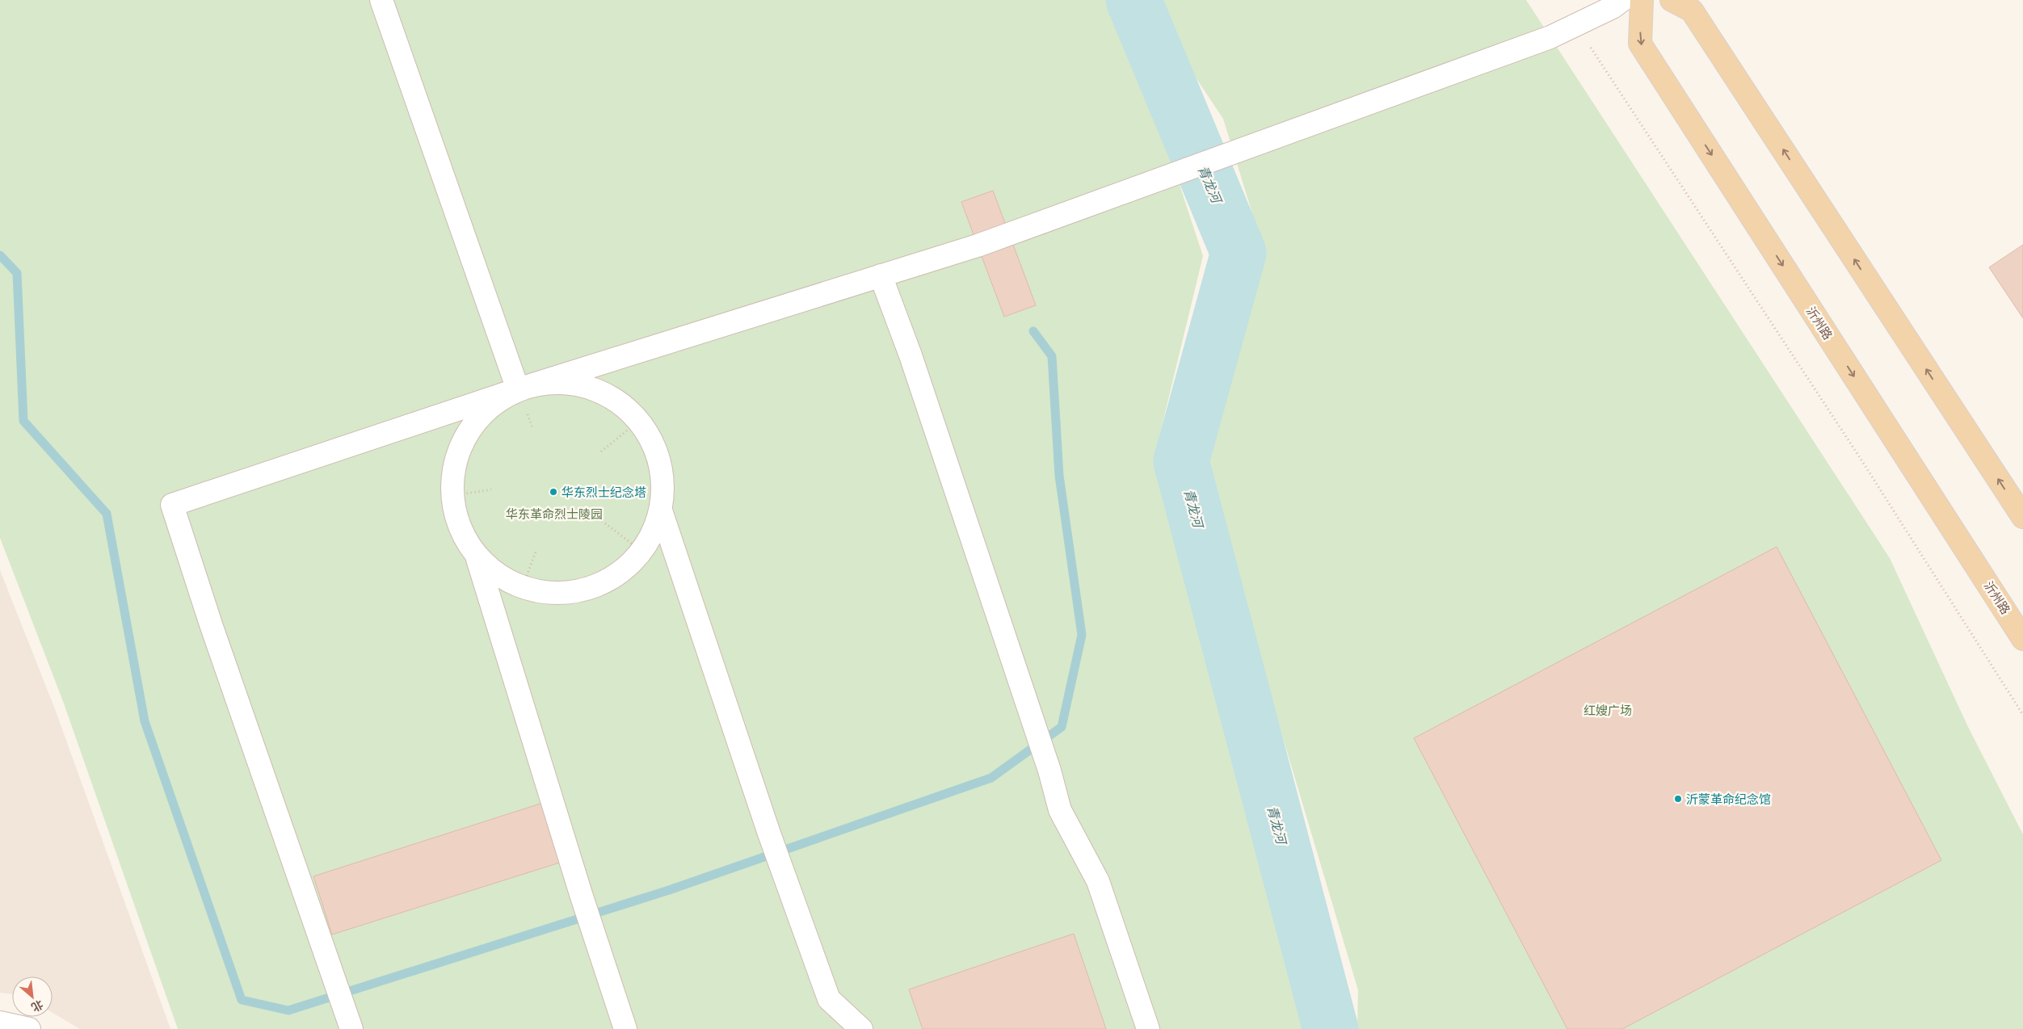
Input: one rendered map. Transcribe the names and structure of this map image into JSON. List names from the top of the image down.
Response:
{
  "streets": {
    "main road": ["沂州路"]
  },
  "water": ["青龙河"],
  "parks": ["华东革命烈士陵园", "红嫂广场"],
  "places": ["华东烈士纪念塔", "沂蒙革命纪念馆"],
  "north": "bottom right"
}
